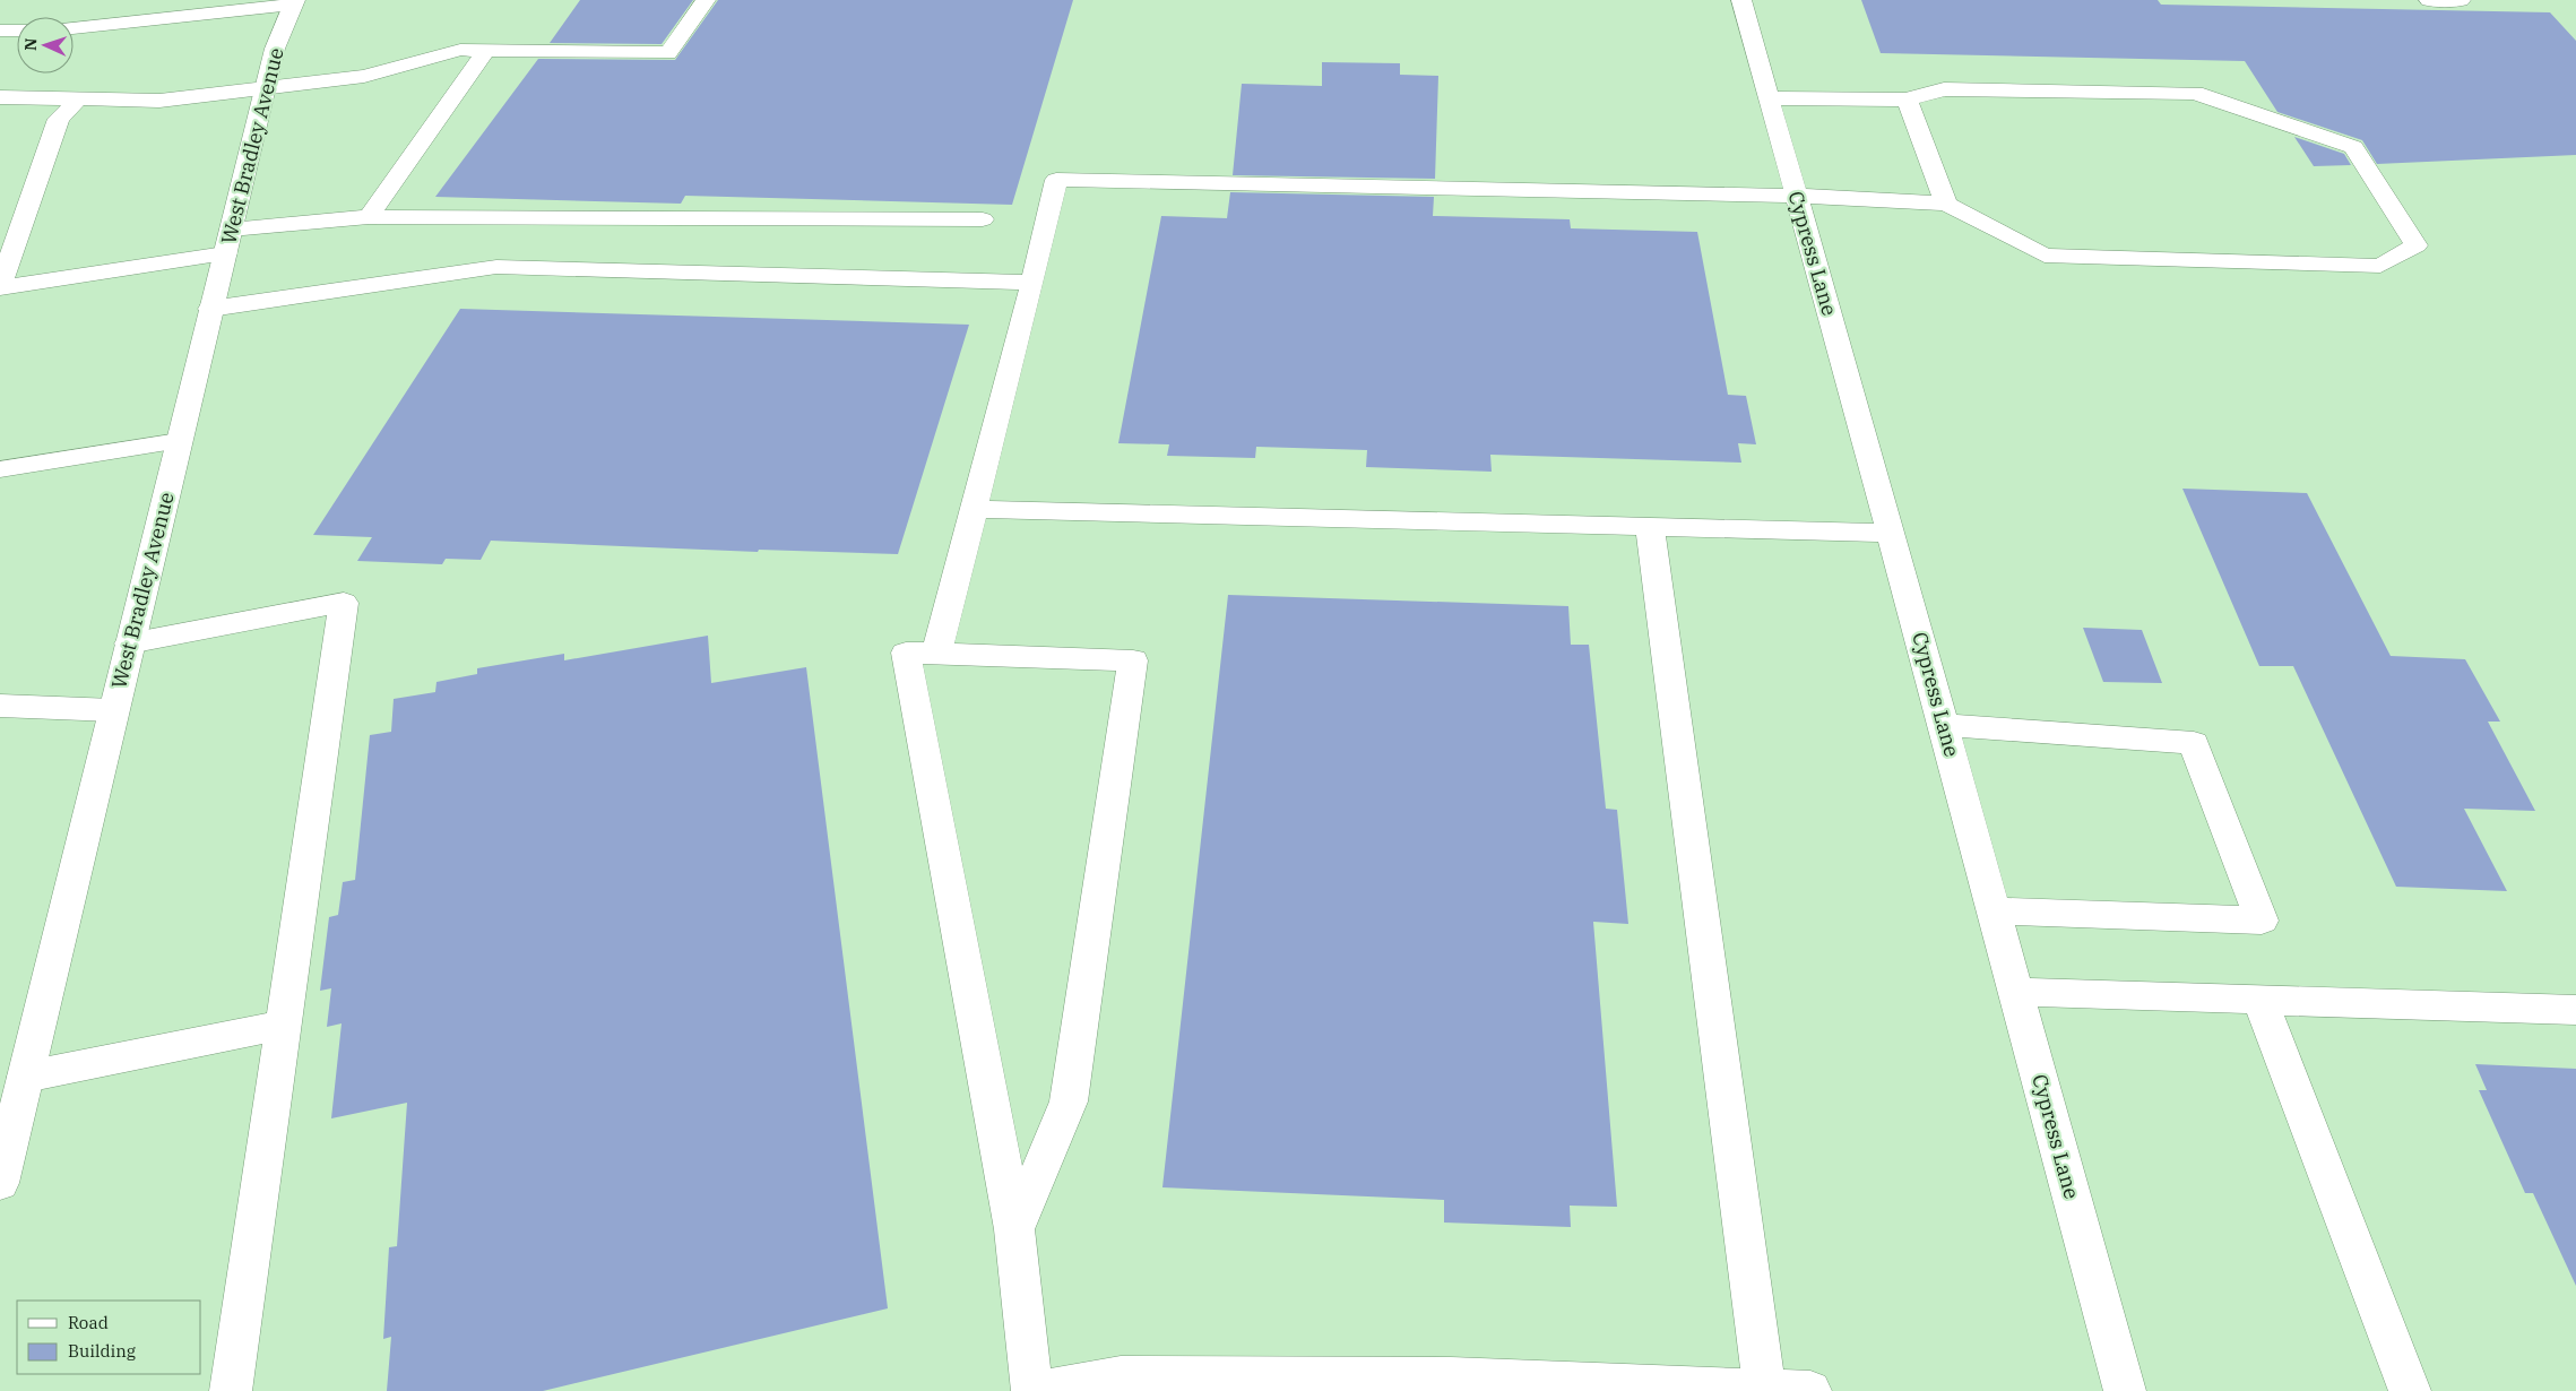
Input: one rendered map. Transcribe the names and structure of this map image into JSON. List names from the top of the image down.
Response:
{
  "streets": {
    "street": ["West Bradley Avenue", "Cypress Lane"]
  },
  "legend": ["Road", "Building"],
  "north": "left"
}
